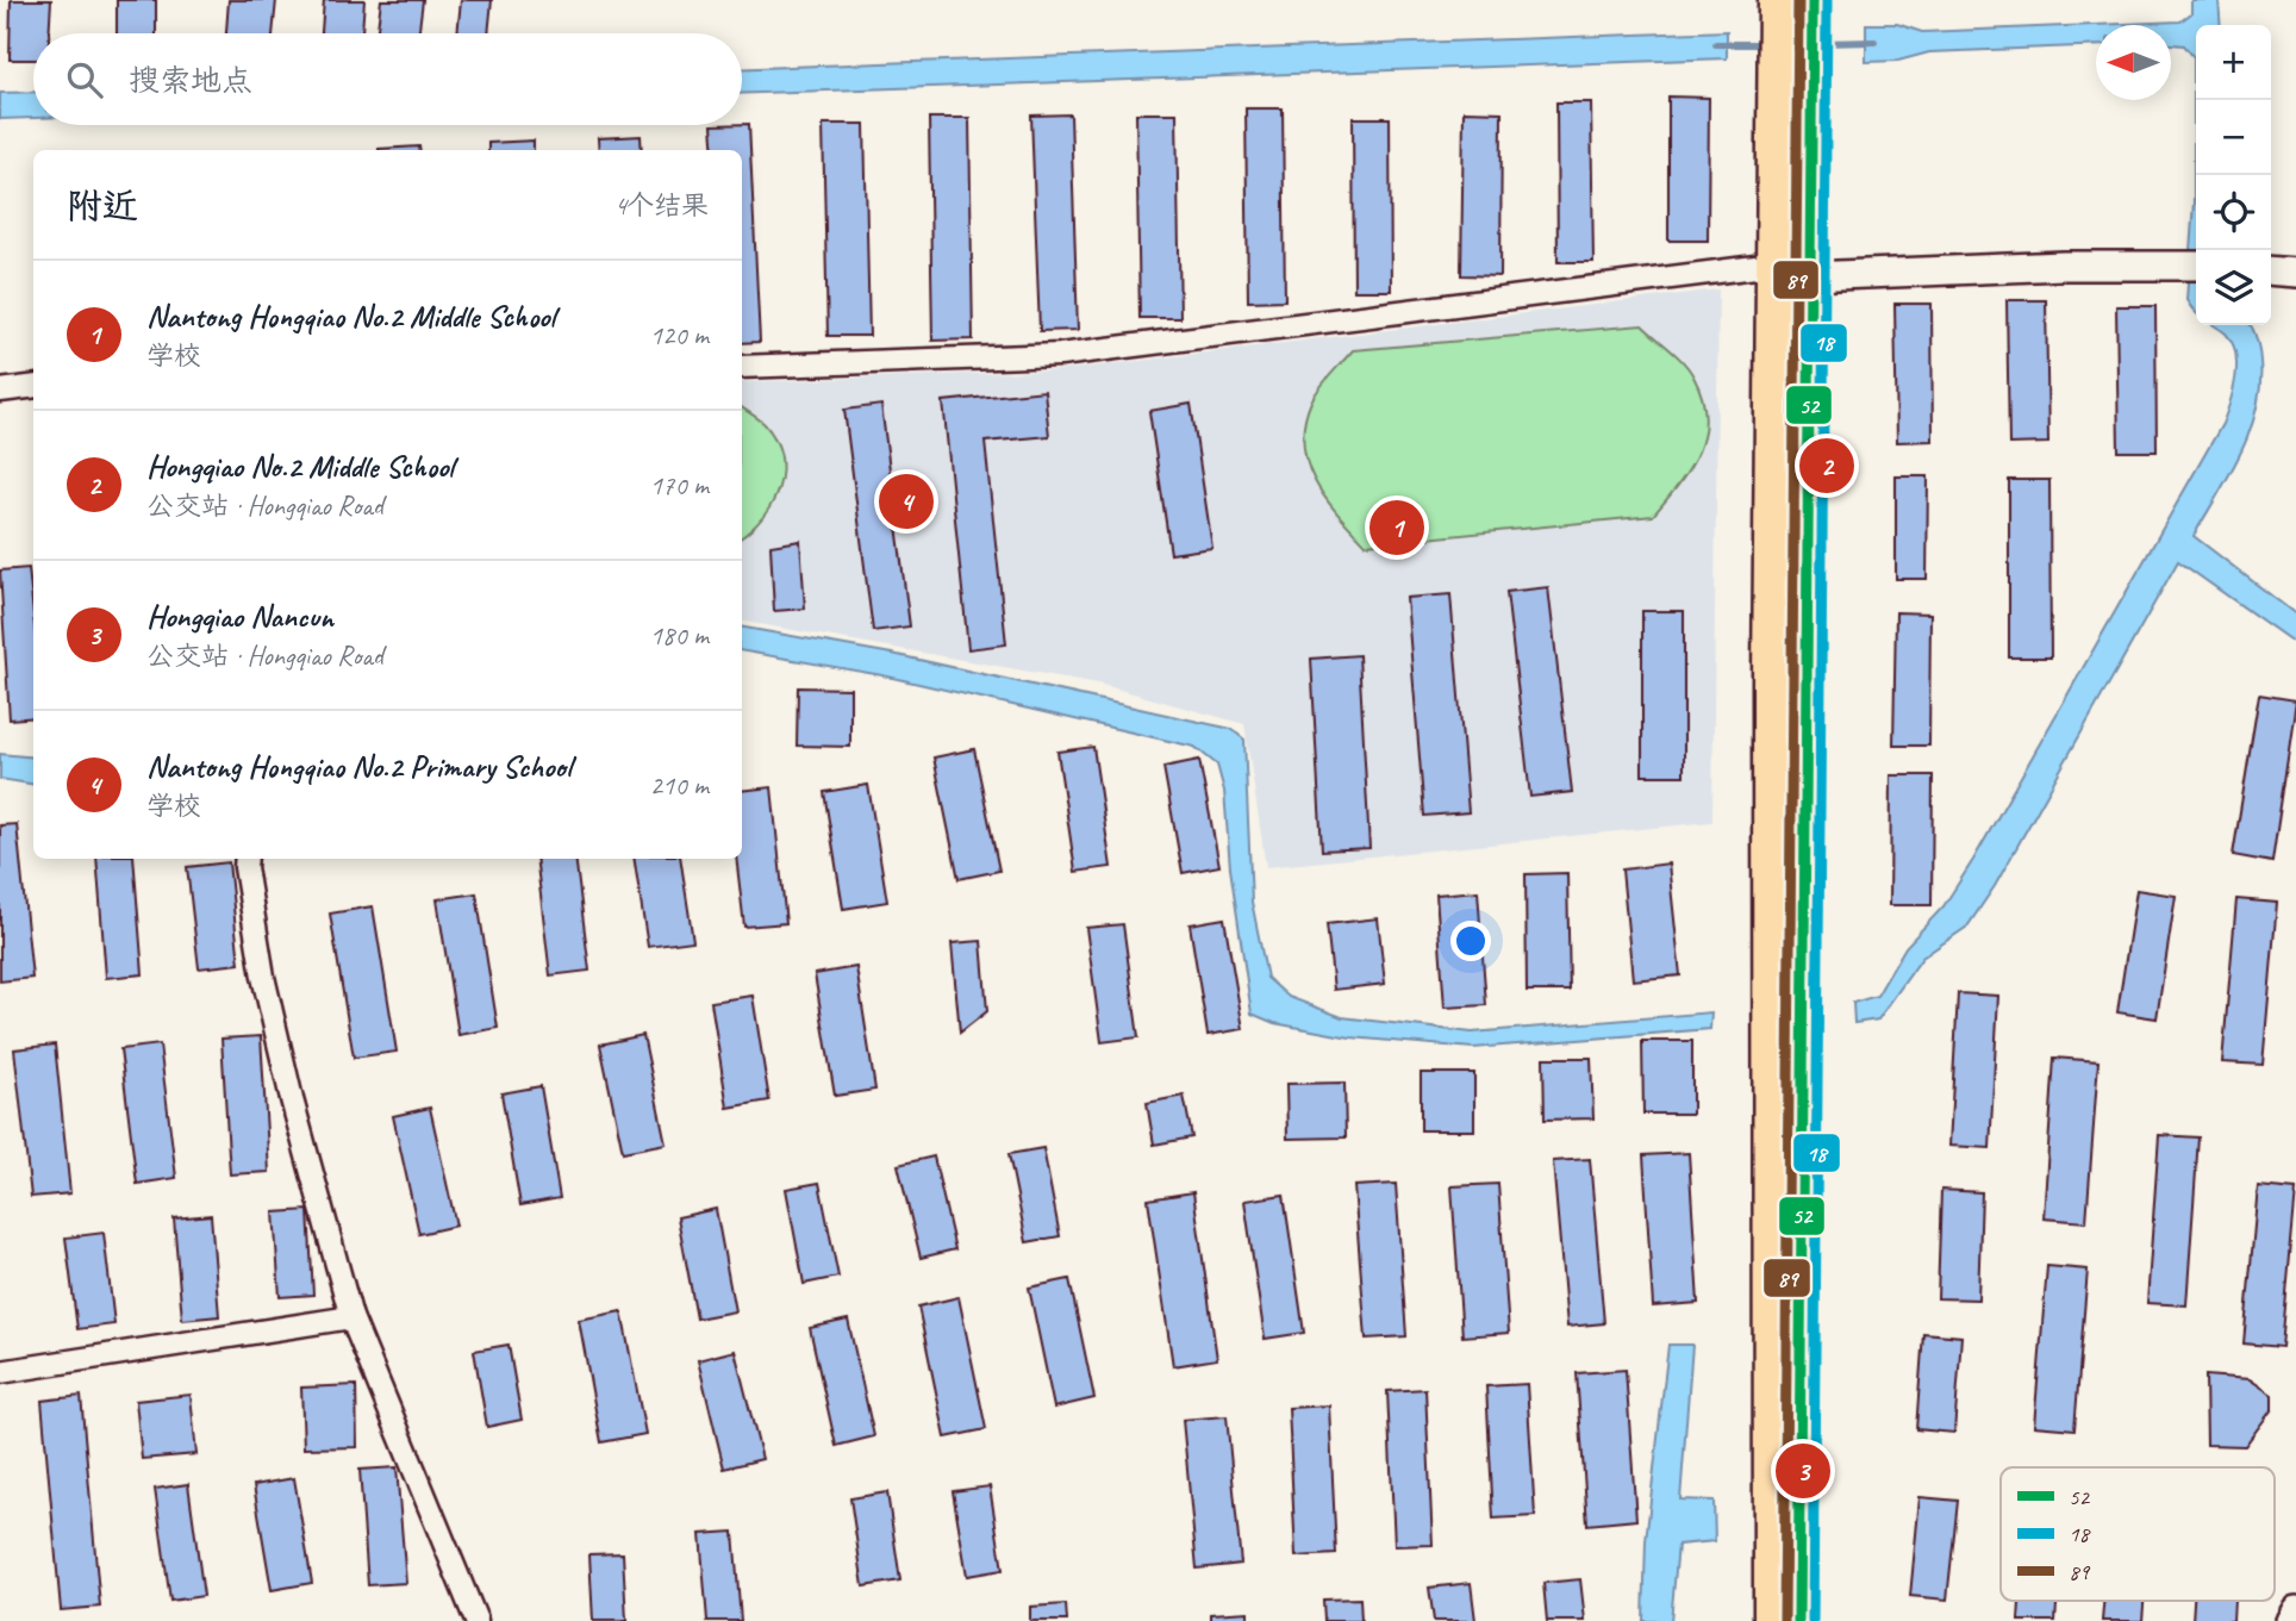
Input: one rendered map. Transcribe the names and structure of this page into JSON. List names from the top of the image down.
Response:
{
  "lines": ["transit line 52", "transit line 18", "transit line 89"],
  "legend": ["52", "18", "89"],
  "north": "left",
  "page": {
    "map_buttons": ["+", "−"],
    "search": "搜索地点",
    "heading": ["附近", "4个结果"],
    "list": [
      {
        "mark": "1",
        "name": "Nantong Hongqiao No.2 Middle School",
        "note": "学校",
        "value": "120 m"
      },
      {
        "mark": "2",
        "name": "Hongqiao No.2 Middle School",
        "note": "公交站 · Hongqiao Road",
        "value": "170 m"
      },
      {
        "mark": "3",
        "name": "Hongqiao Nancun",
        "note": "公交站 · Hongqiao Road",
        "value": "180 m"
      },
      {
        "mark": "4",
        "name": "Nantong Hongqiao No.2 Primary School",
        "note": "学校",
        "value": "210 m"
      }
    ],
    "pins": [
      "2",
      "4",
      "1",
      "3"
    ]
  }
}
